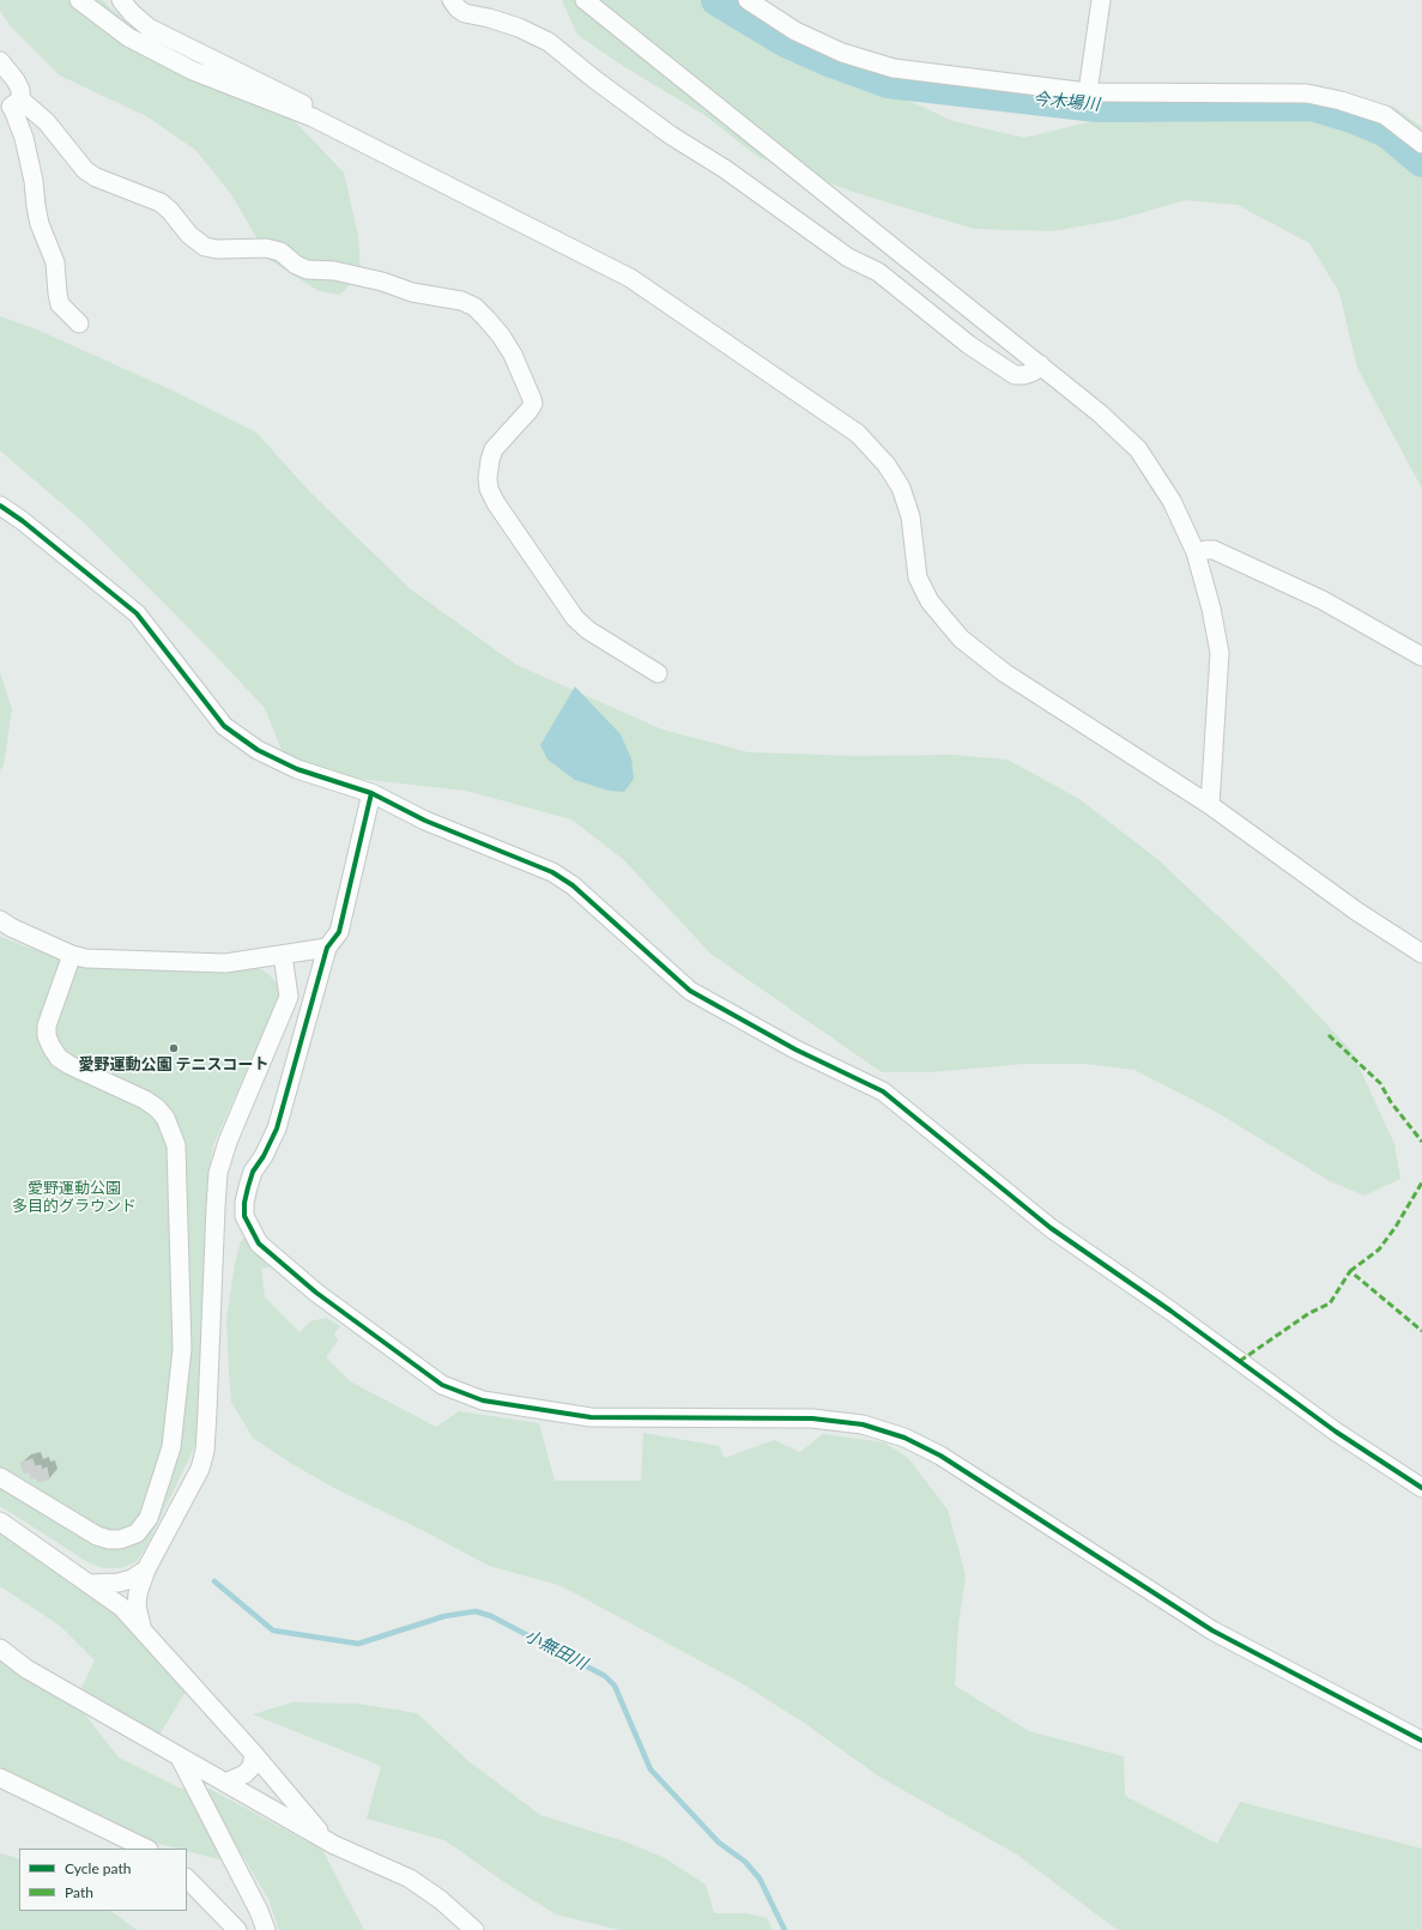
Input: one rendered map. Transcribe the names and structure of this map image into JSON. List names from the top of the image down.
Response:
{
  "water": ["今木場川", "小無田川"],
  "parks": ["愛野運動公園 多目的グラウンド"],
  "places": ["愛野運動公園 テニスコート"],
  "legend": ["Cycle path", "Path"]
}
